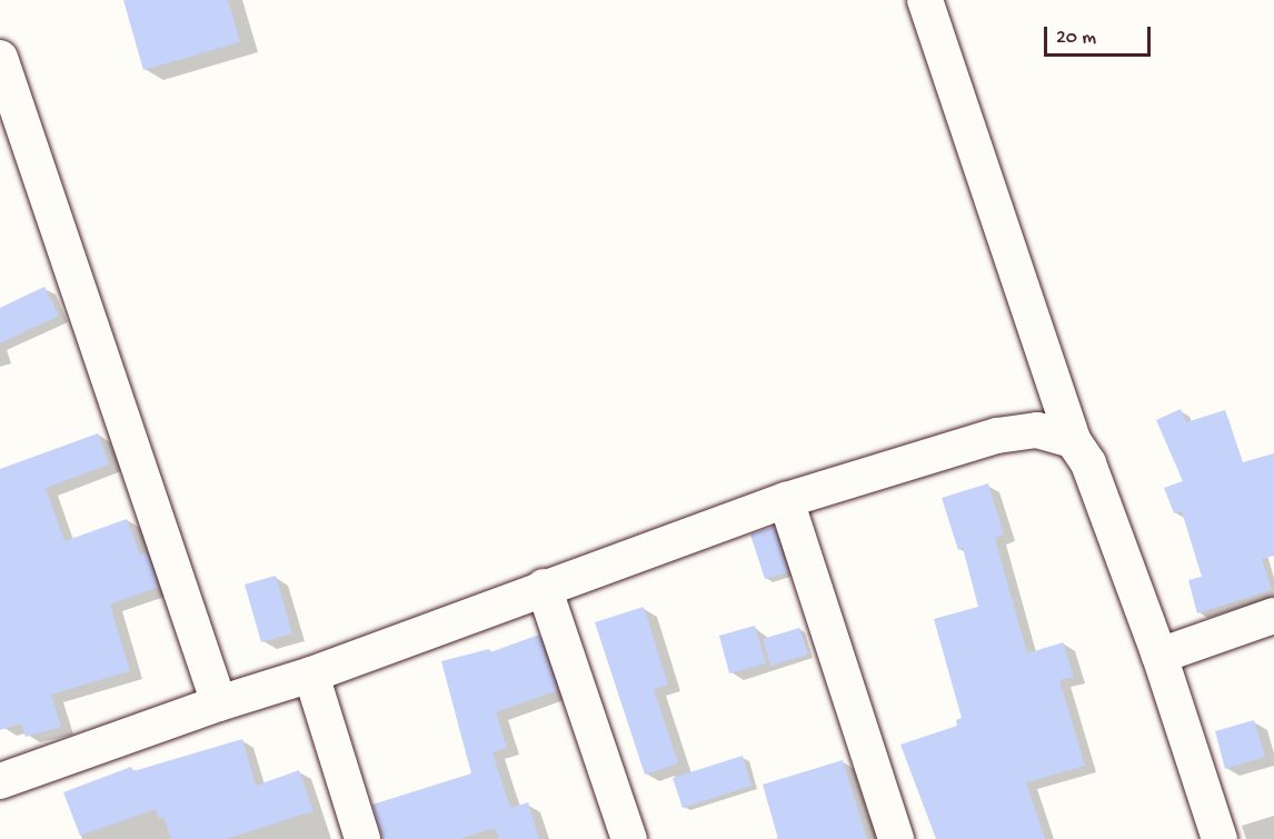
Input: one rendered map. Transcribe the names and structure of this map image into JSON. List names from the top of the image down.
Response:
{
  "scale_bar": "20 m"
}
